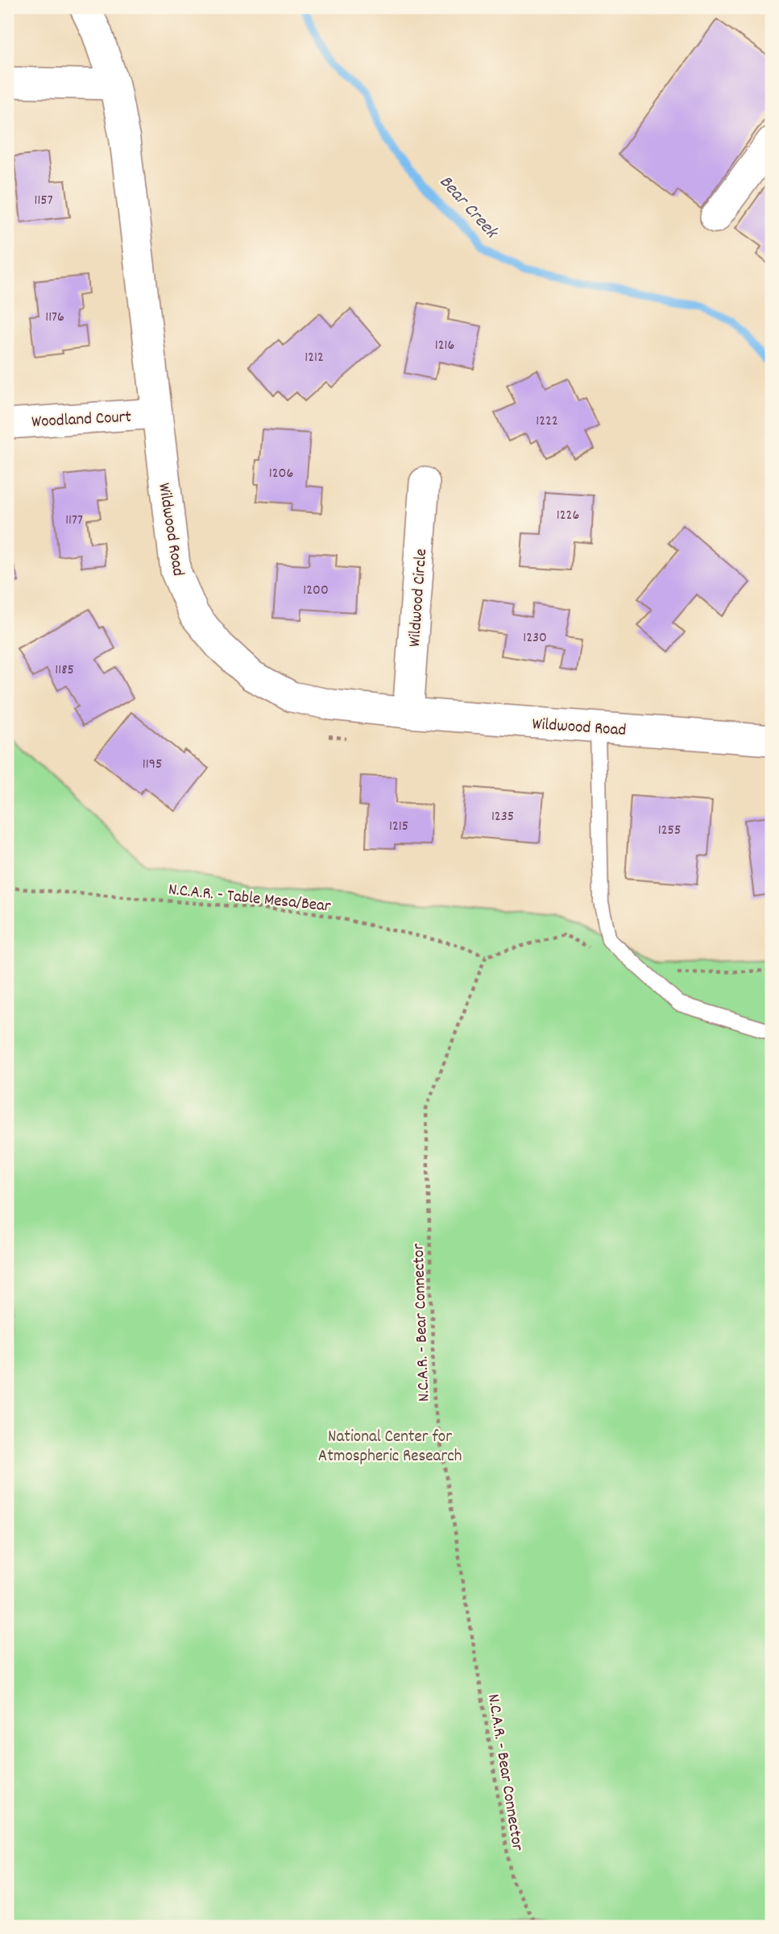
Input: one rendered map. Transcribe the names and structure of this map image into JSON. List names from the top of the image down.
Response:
{
  "streets": {
    "street": ["Woodland Court", "Wildwood Road", "Wildwood Circle"],
    "path": ["N.C.A.R. - Table Mesa/Bear", "N.C.A.R. - Bear Connector"]
  },
  "crossings": [
    ["Woodland Court", "Wildwood Road"],
    ["Wildwood Road", "Wildwood Circle"],
    ["N.C.A.R. - Table Mesa/Bear", "N.C.A.R. - Bear Connector"]
  ],
  "water": ["Bear Creek"],
  "parks": ["National Center for Atmospheric Research"],
  "house_numbers": [
    "1157",
    "1176",
    "1216",
    "1212",
    "1222",
    "1206",
    "1226",
    "1177",
    "1200",
    "1230",
    "1185",
    "1195",
    "1235",
    "1215",
    "1255"
  ]
}
